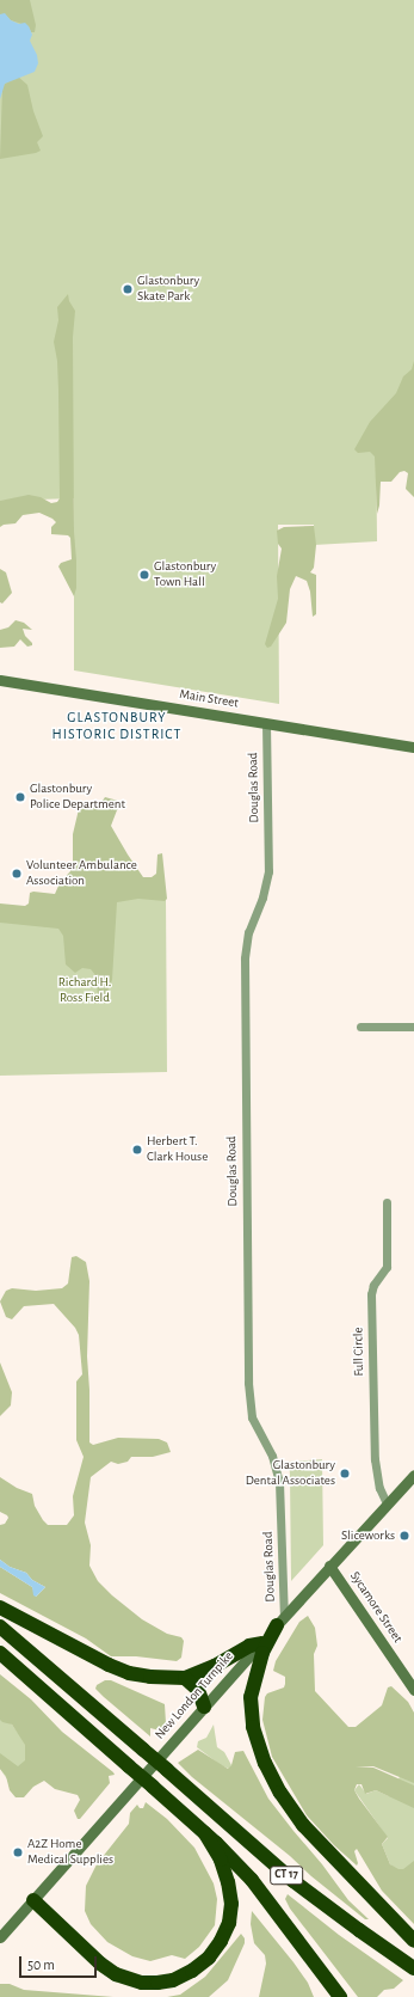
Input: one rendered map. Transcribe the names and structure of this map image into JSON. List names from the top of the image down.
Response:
{
  "streets": {
    "highway": ["CT 17"],
    "main road": ["Main Street", "Sycamore Street", "New London Turnpike"],
    "street": ["Douglas Road", "Full Circle"]
  },
  "crossings": [
    ["Main Street", "Douglas Road"],
    ["Douglas Road", "New London Turnpike"],
    ["Full Circle", "New London Turnpike"],
    ["Sycamore Street", "New London Turnpike"]
  ],
  "districts": ["GLASTONBURY HISTORIC DISTRICT"],
  "parks": ["Richard H. Ross Field"],
  "places": [
    "Glastonbury Skate Park",
    "Glastonbury Town Hall",
    "Glastonbury Police Department",
    "Volunteer Ambulance Association",
    "Herbert T. Clark House",
    "Glastonbury Dental Associates",
    "Sliceworks",
    "A2Z Home Medical Supplies"
  ],
  "scale_bar": "50 m"
}
